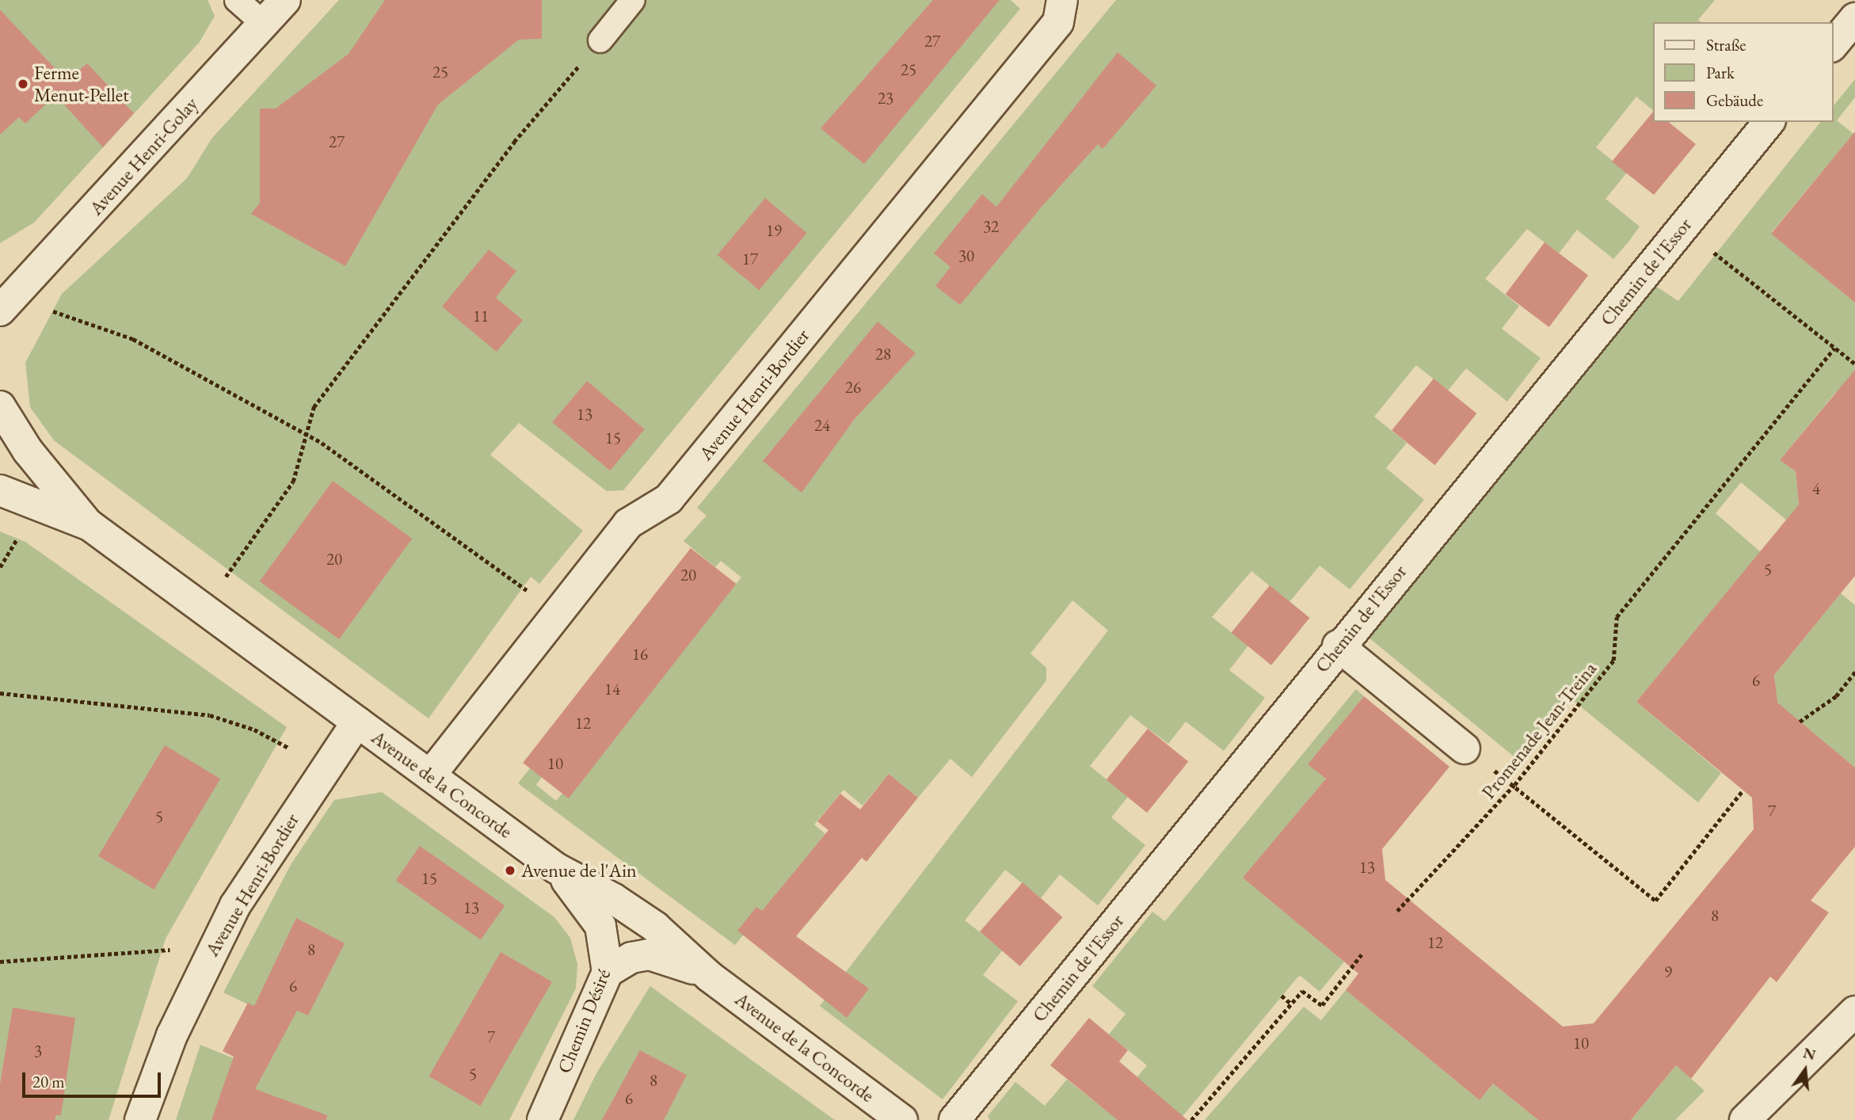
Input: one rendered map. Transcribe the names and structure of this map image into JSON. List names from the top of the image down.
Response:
{
  "streets": {
    "street": [
      "Avenue Henri-Golay",
      "Chemin de l'Essor",
      "Avenue Henri-Bordier",
      "Avenue de la Concorde",
      "Chemin Désiré"
    ],
    "path": ["Promenade Jean-Treina"]
  },
  "crossings": [
    ["Avenue Henri-Bordier", "Avenue de la Concorde"],
    ["Avenue de la Concorde", "Chemin Désiré"]
  ],
  "places": ["Ferme Menut-Pellet", "Avenue de l'Ain"],
  "house_numbers": [
    "27",
    "25",
    "25",
    "23",
    "27",
    "32",
    "19",
    "30",
    "17",
    "11",
    "28",
    "26",
    "13",
    "24",
    "15",
    "4",
    "20",
    "5",
    "20",
    "16",
    "6",
    "14",
    "12",
    "10",
    "7",
    "5",
    "13",
    "15",
    "13",
    "8",
    "12",
    "8",
    "9",
    "6",
    "7",
    "10",
    "3",
    "5",
    "8",
    "6"
  ],
  "legend": ["Straße", "Park", "Gebäude"],
  "scale_bar": "20 m",
  "north": "top"
}
